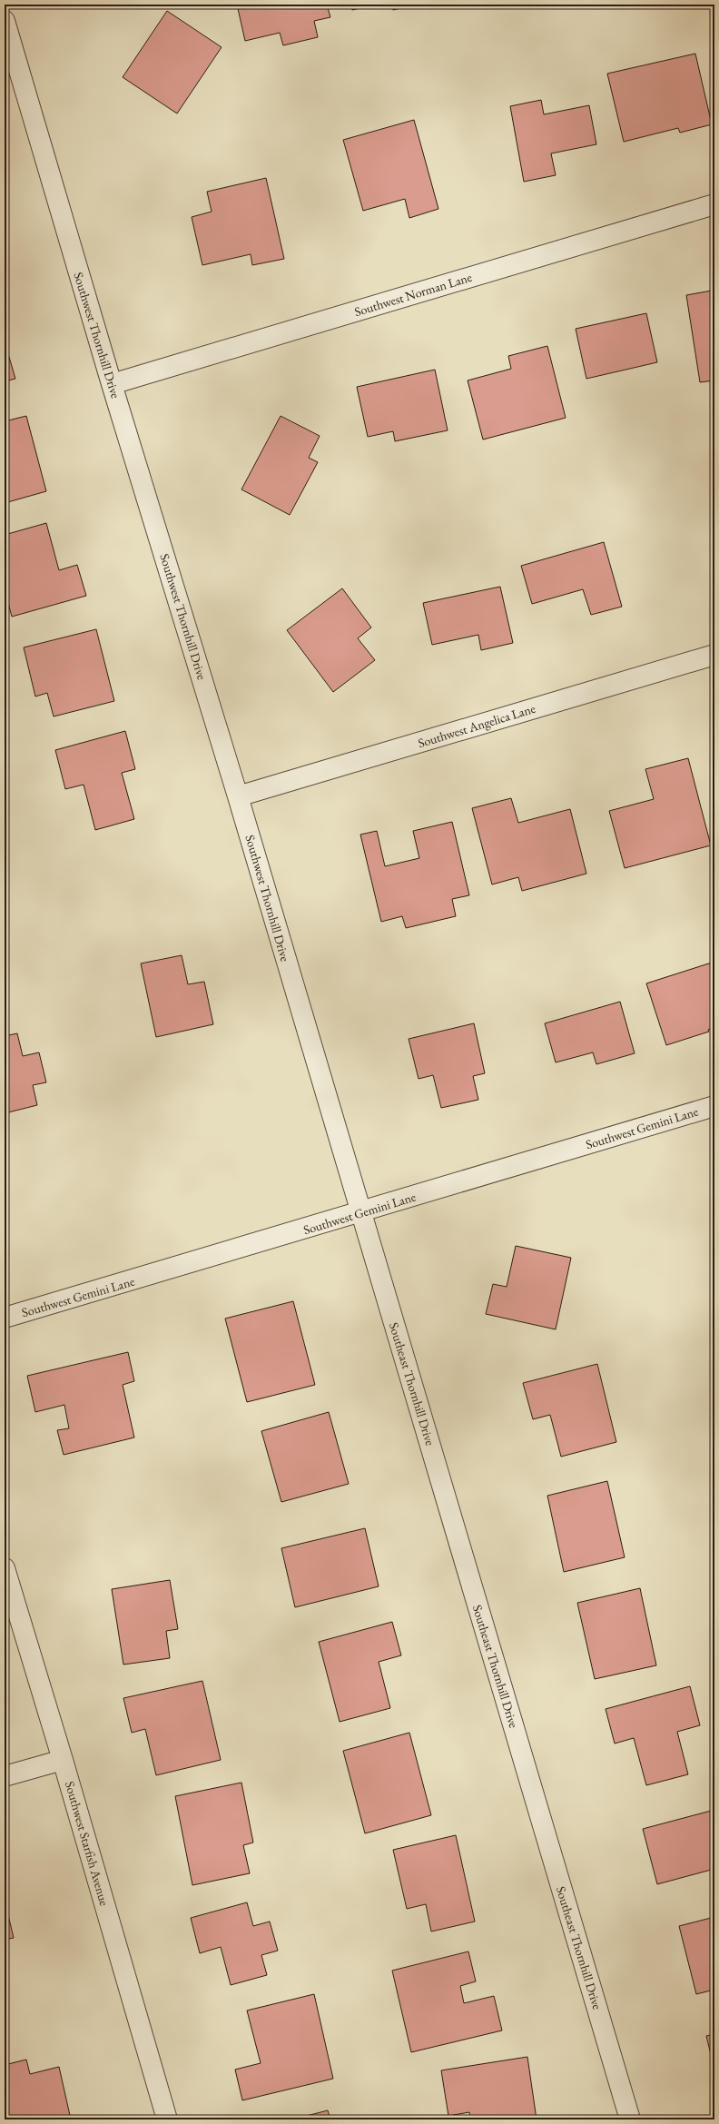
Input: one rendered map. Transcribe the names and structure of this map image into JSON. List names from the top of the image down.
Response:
{
  "streets": {
    "street": [
      "Southwest Norman Lane",
      "Southwest Thornhill Drive",
      "Southwest Angelica Lane",
      "Southwest Gemini Lane",
      "Southeast Thornhill Drive",
      "Southwest Starfish Avenue"
    ]
  },
  "crossings": [
    ["Southwest Norman Lane", "Southwest Thornhill Drive"],
    ["Southwest Thornhill Drive", "Southwest Angelica Lane"],
    ["Southwest Thornhill Drive", "Southwest Gemini Lane"],
    ["Southwest Thornhill Drive", "Southeast Thornhill Drive"],
    ["Southwest Gemini Lane", "Southeast Thornhill Drive"]
  ]
}
